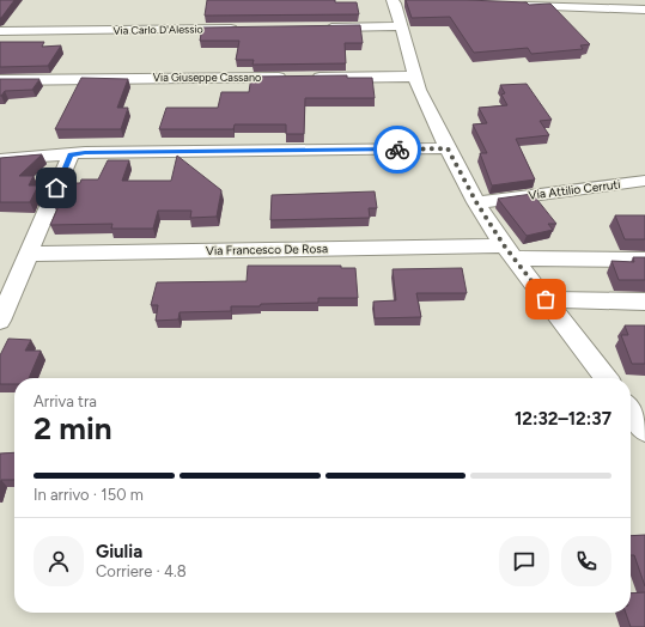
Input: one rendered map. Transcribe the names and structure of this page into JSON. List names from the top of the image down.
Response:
{
  "streets": {
    "street": [
      "Via Carlo D'Alessio",
      "Via Giuseppe Cassano",
      "Via Attilio Cerruti",
      "Via Francesco De Rosa"
    ]
  },
  "page": {
    "heading": ["2 min", "Arriva tra", "12:32–12:37"],
    "panel": ["Giulia", "Corriere · 4.8"],
    "bar": "In arrivo · 150 m"
  }
}
